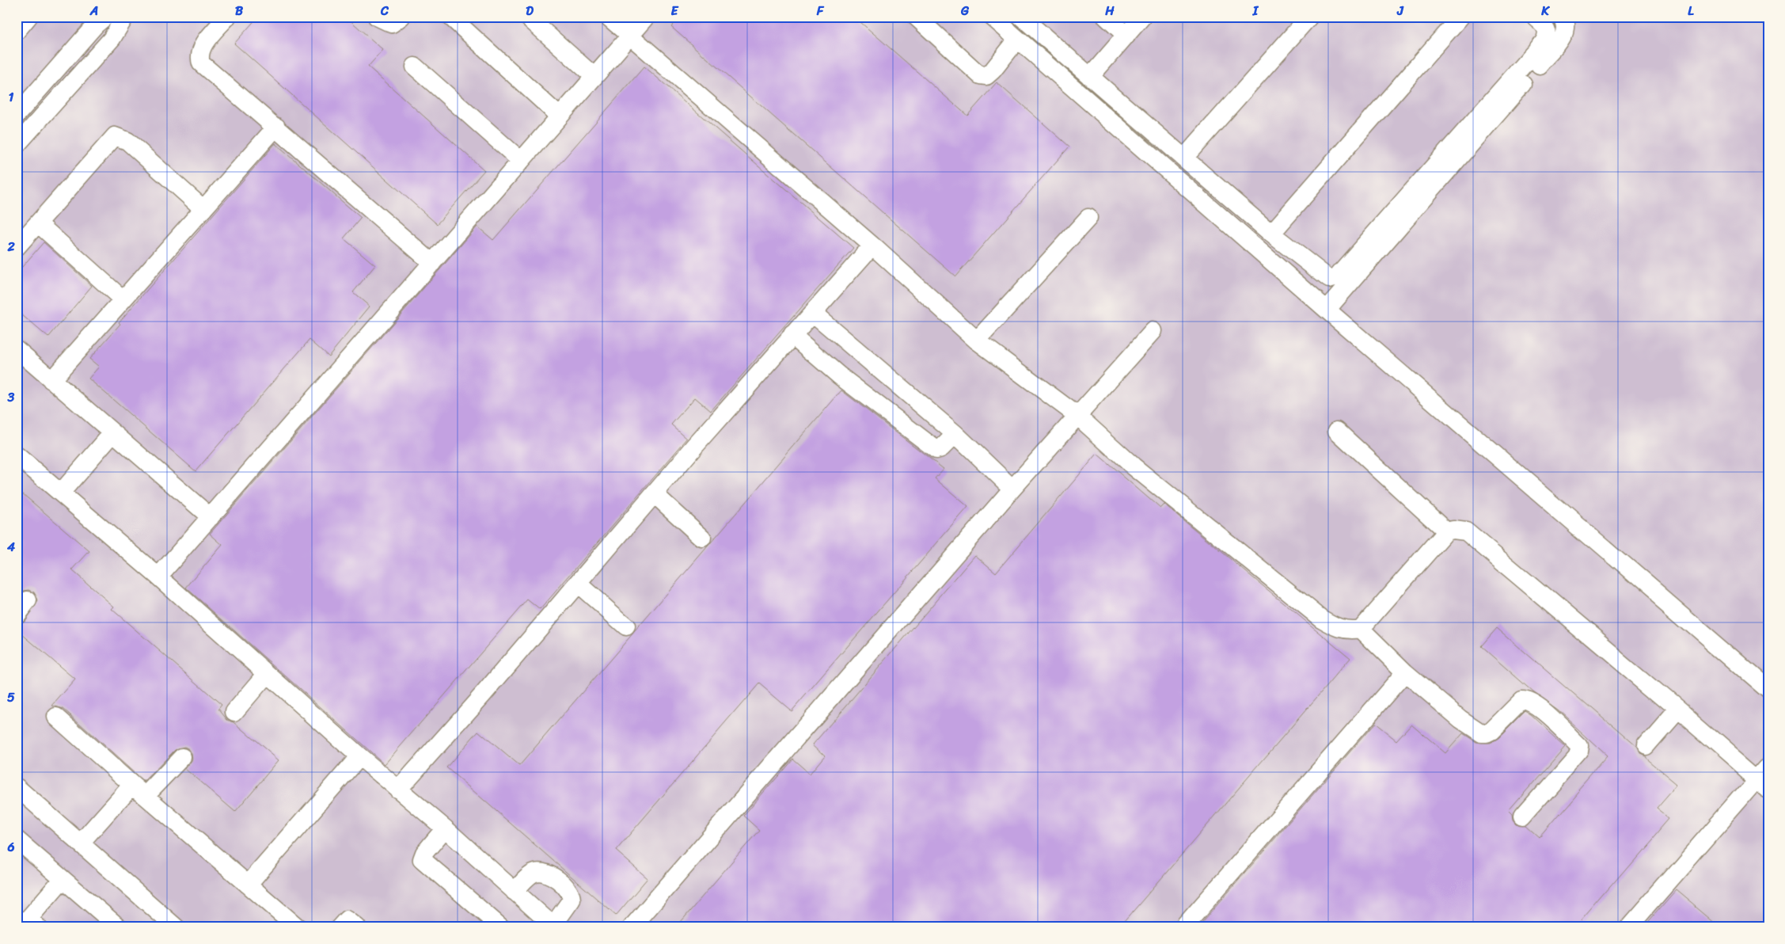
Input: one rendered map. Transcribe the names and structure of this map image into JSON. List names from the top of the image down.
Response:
{
  "grid": {
    "columns": [
      "A",
      "B",
      "C",
      "D",
      "E",
      "F",
      "G",
      "H",
      "I",
      "J",
      "K",
      "L"
    ],
    "rows": [
      "1",
      "2",
      "3",
      "4",
      "5",
      "6"
    ]
  }
}
